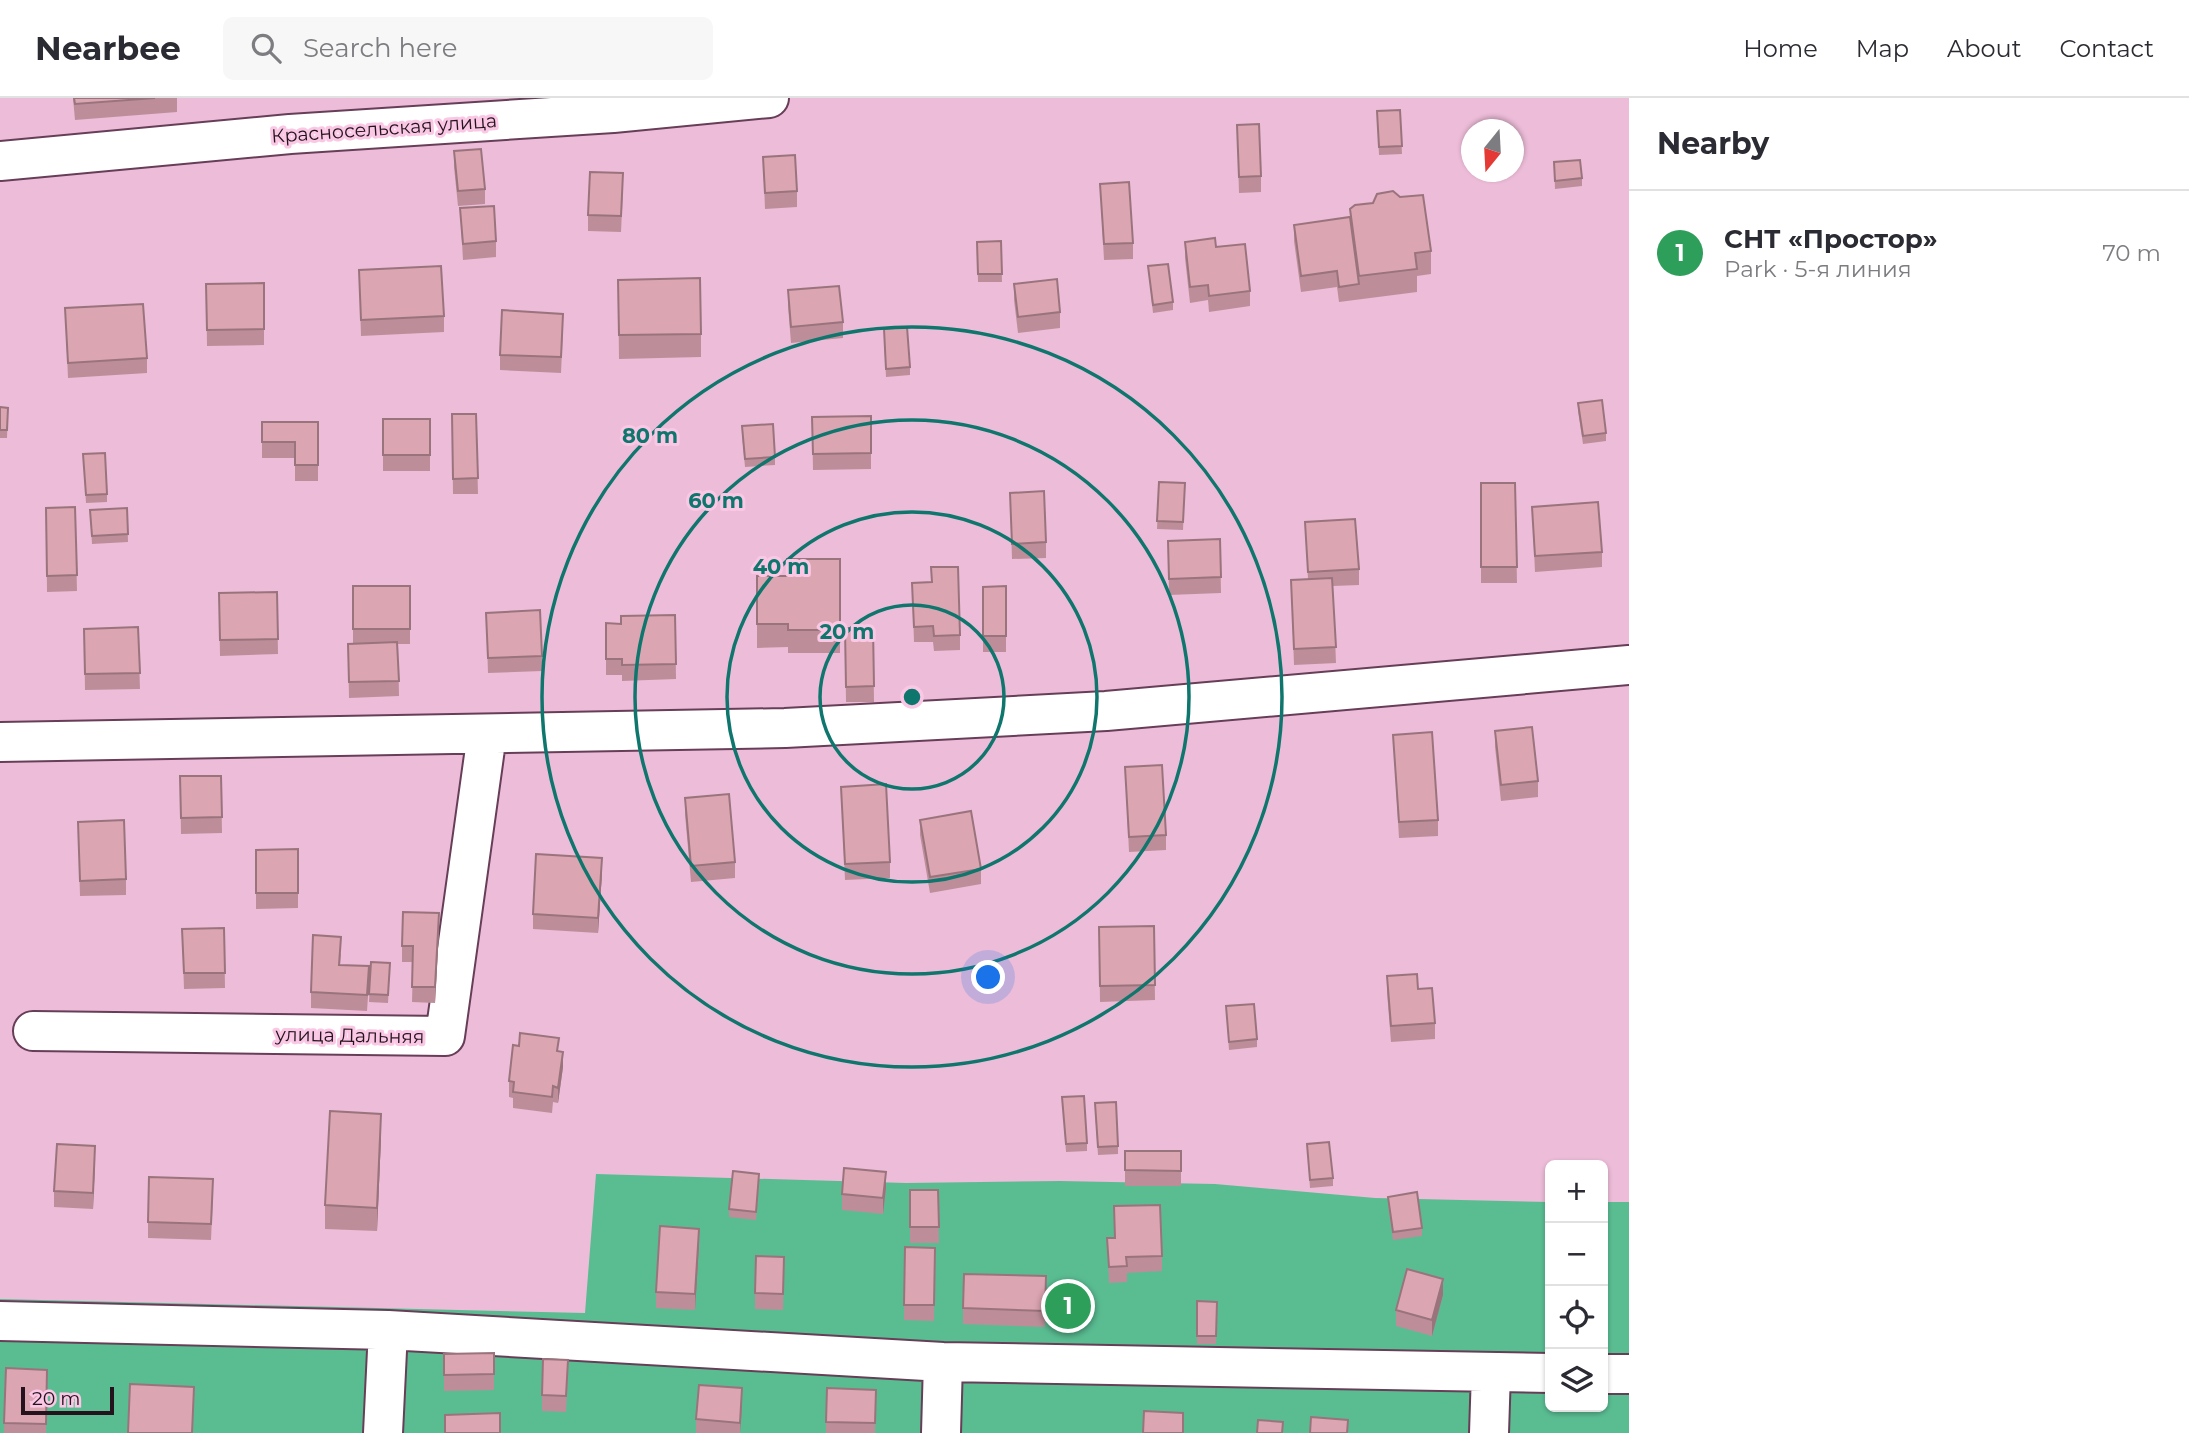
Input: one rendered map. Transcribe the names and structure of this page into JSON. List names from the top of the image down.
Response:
{
  "streets": {
    "street": ["Красносельская улица", "улица Дальняя"]
  },
  "scale_bar": "20 m",
  "north": "bottom",
  "page": {
    "header": "Nearbee",
    "search": "Search here",
    "nav": [
      "Home",
      "Map",
      "About",
      "Contact"
    ],
    "heading": "Nearby",
    "list": [
      {
        "mark": "1",
        "name": "СНТ «Простор»",
        "note": "Park · 5-я линия",
        "value": "70 m"
      }
    ],
    "map_buttons": ["+", "−"],
    "pins": "1",
    "scale": "20 m"
  },
  "rings": [
    "80 m",
    "60 m",
    "40 m",
    "20 m"
  ]
}
